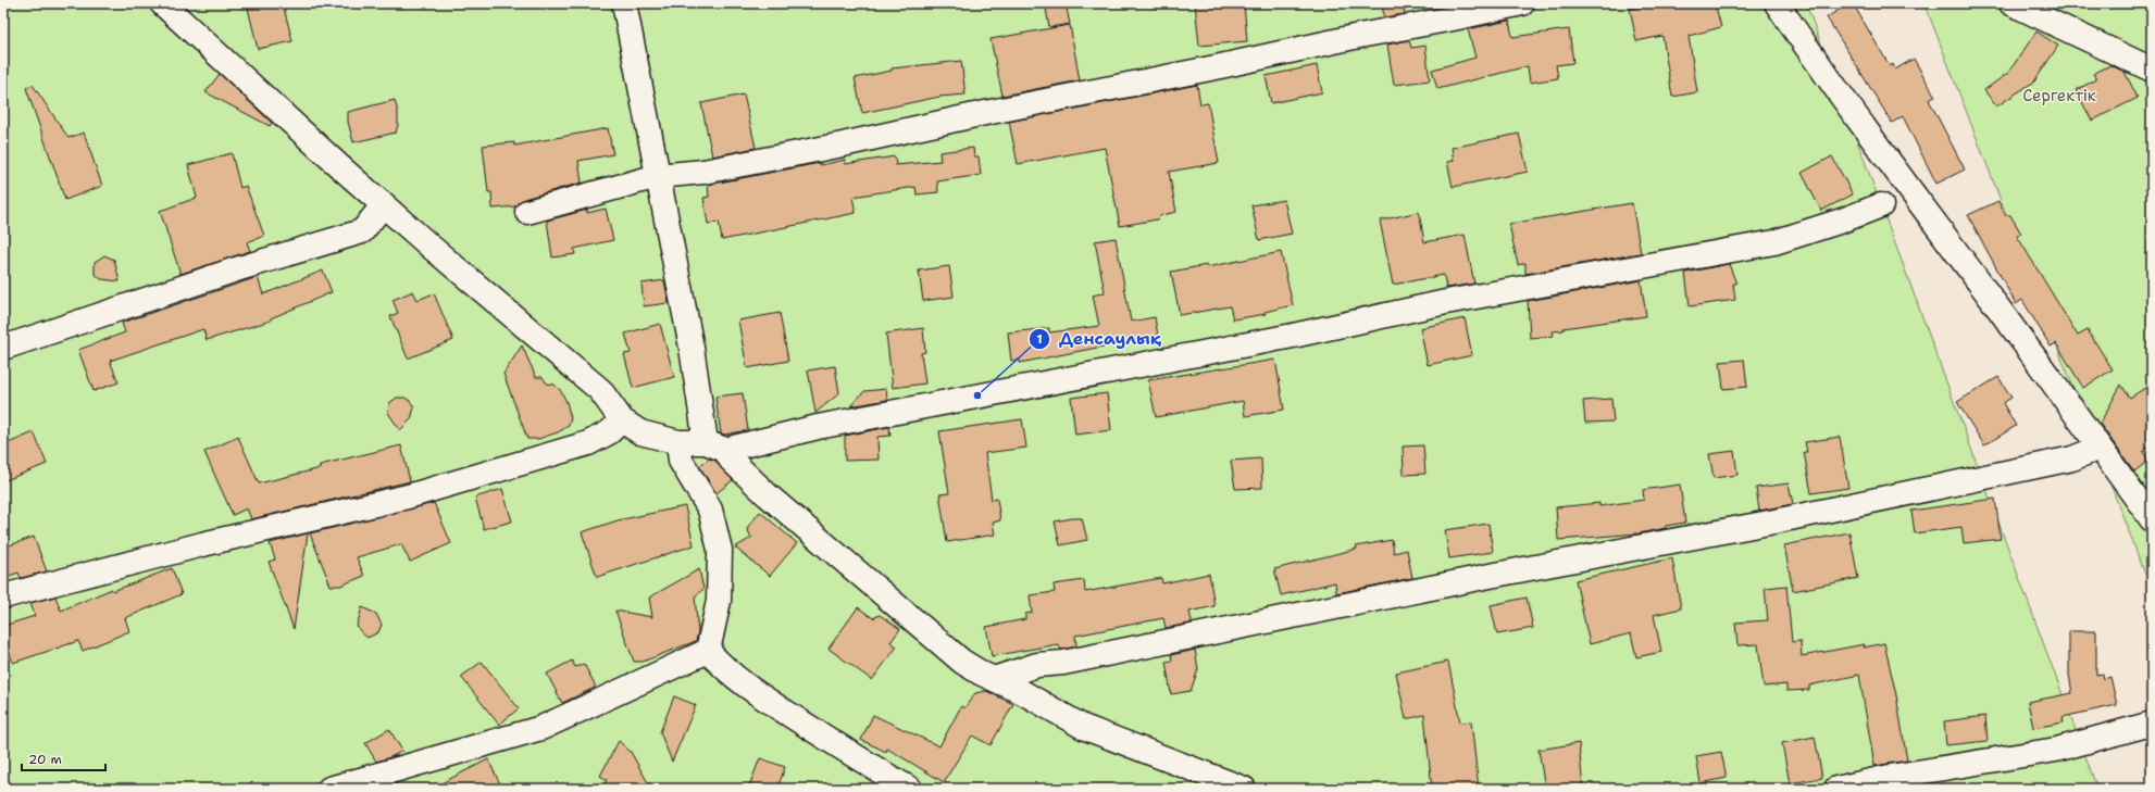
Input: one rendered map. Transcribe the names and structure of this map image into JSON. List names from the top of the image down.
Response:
{
  "parks": ["Сергектік"],
  "places": ["Денсаулық"],
  "scale_bar": "20 m"
}
